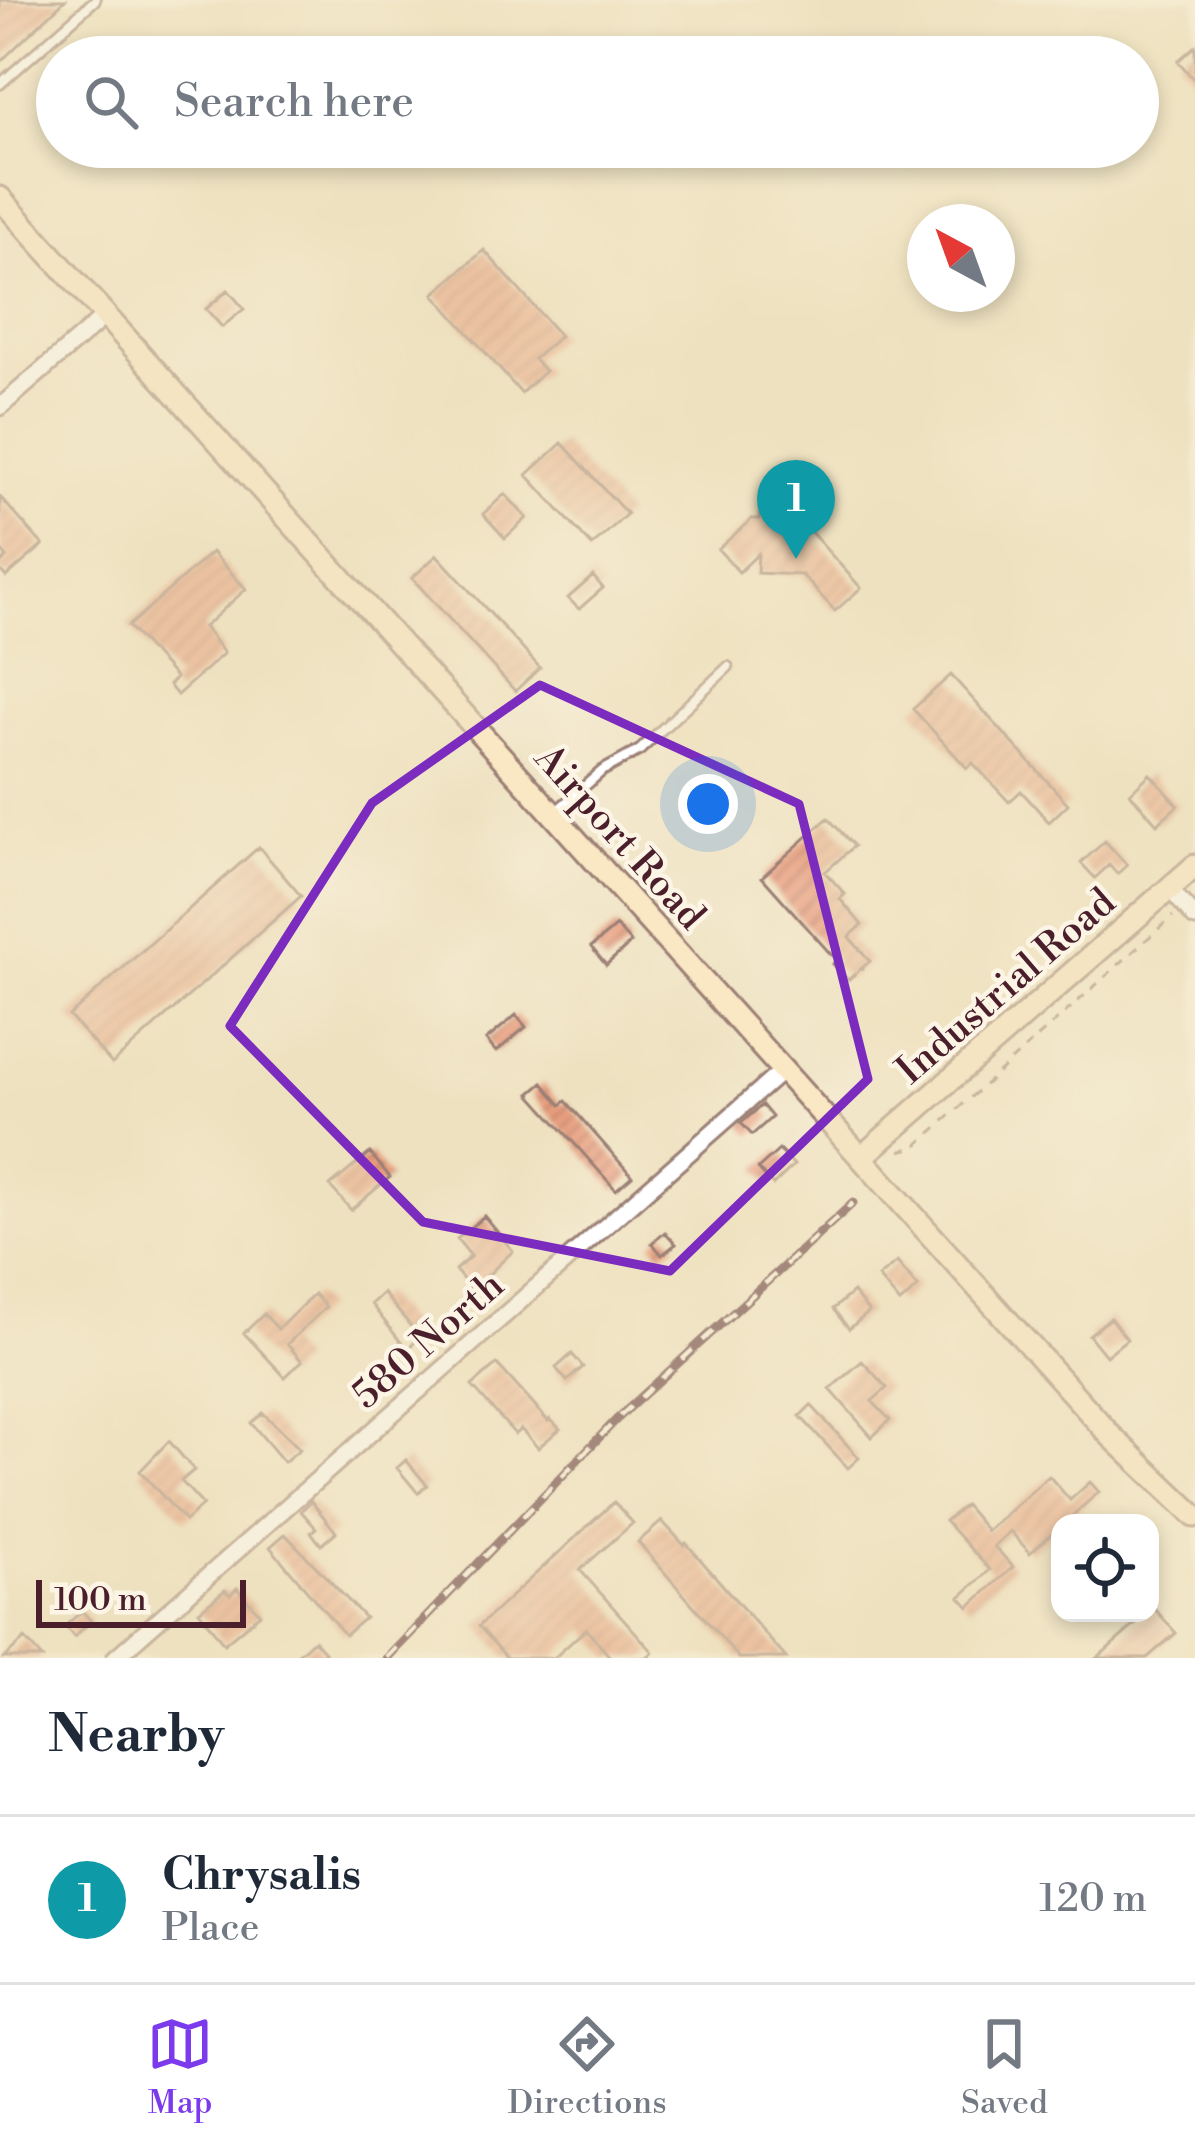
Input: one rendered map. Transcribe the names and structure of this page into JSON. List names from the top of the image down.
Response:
{
  "streets": {
    "street": ["Airport Road", "Industrial Road", "580 North"]
  },
  "crossings": [
    ["Airport Road", "Industrial Road"],
    ["Airport Road", "580 North"]
  ],
  "scale_bar": "100 m",
  "north": "top left",
  "page": {
    "search": "Search here",
    "pins": "1",
    "scale": "100 m",
    "heading": "Nearby",
    "list": [
      {
        "mark": "1",
        "name": "Chrysalis",
        "note": "Place",
        "value": "120 m"
      }
    ],
    "nav": ["Map", "Directions", "Saved"]
  }
}
